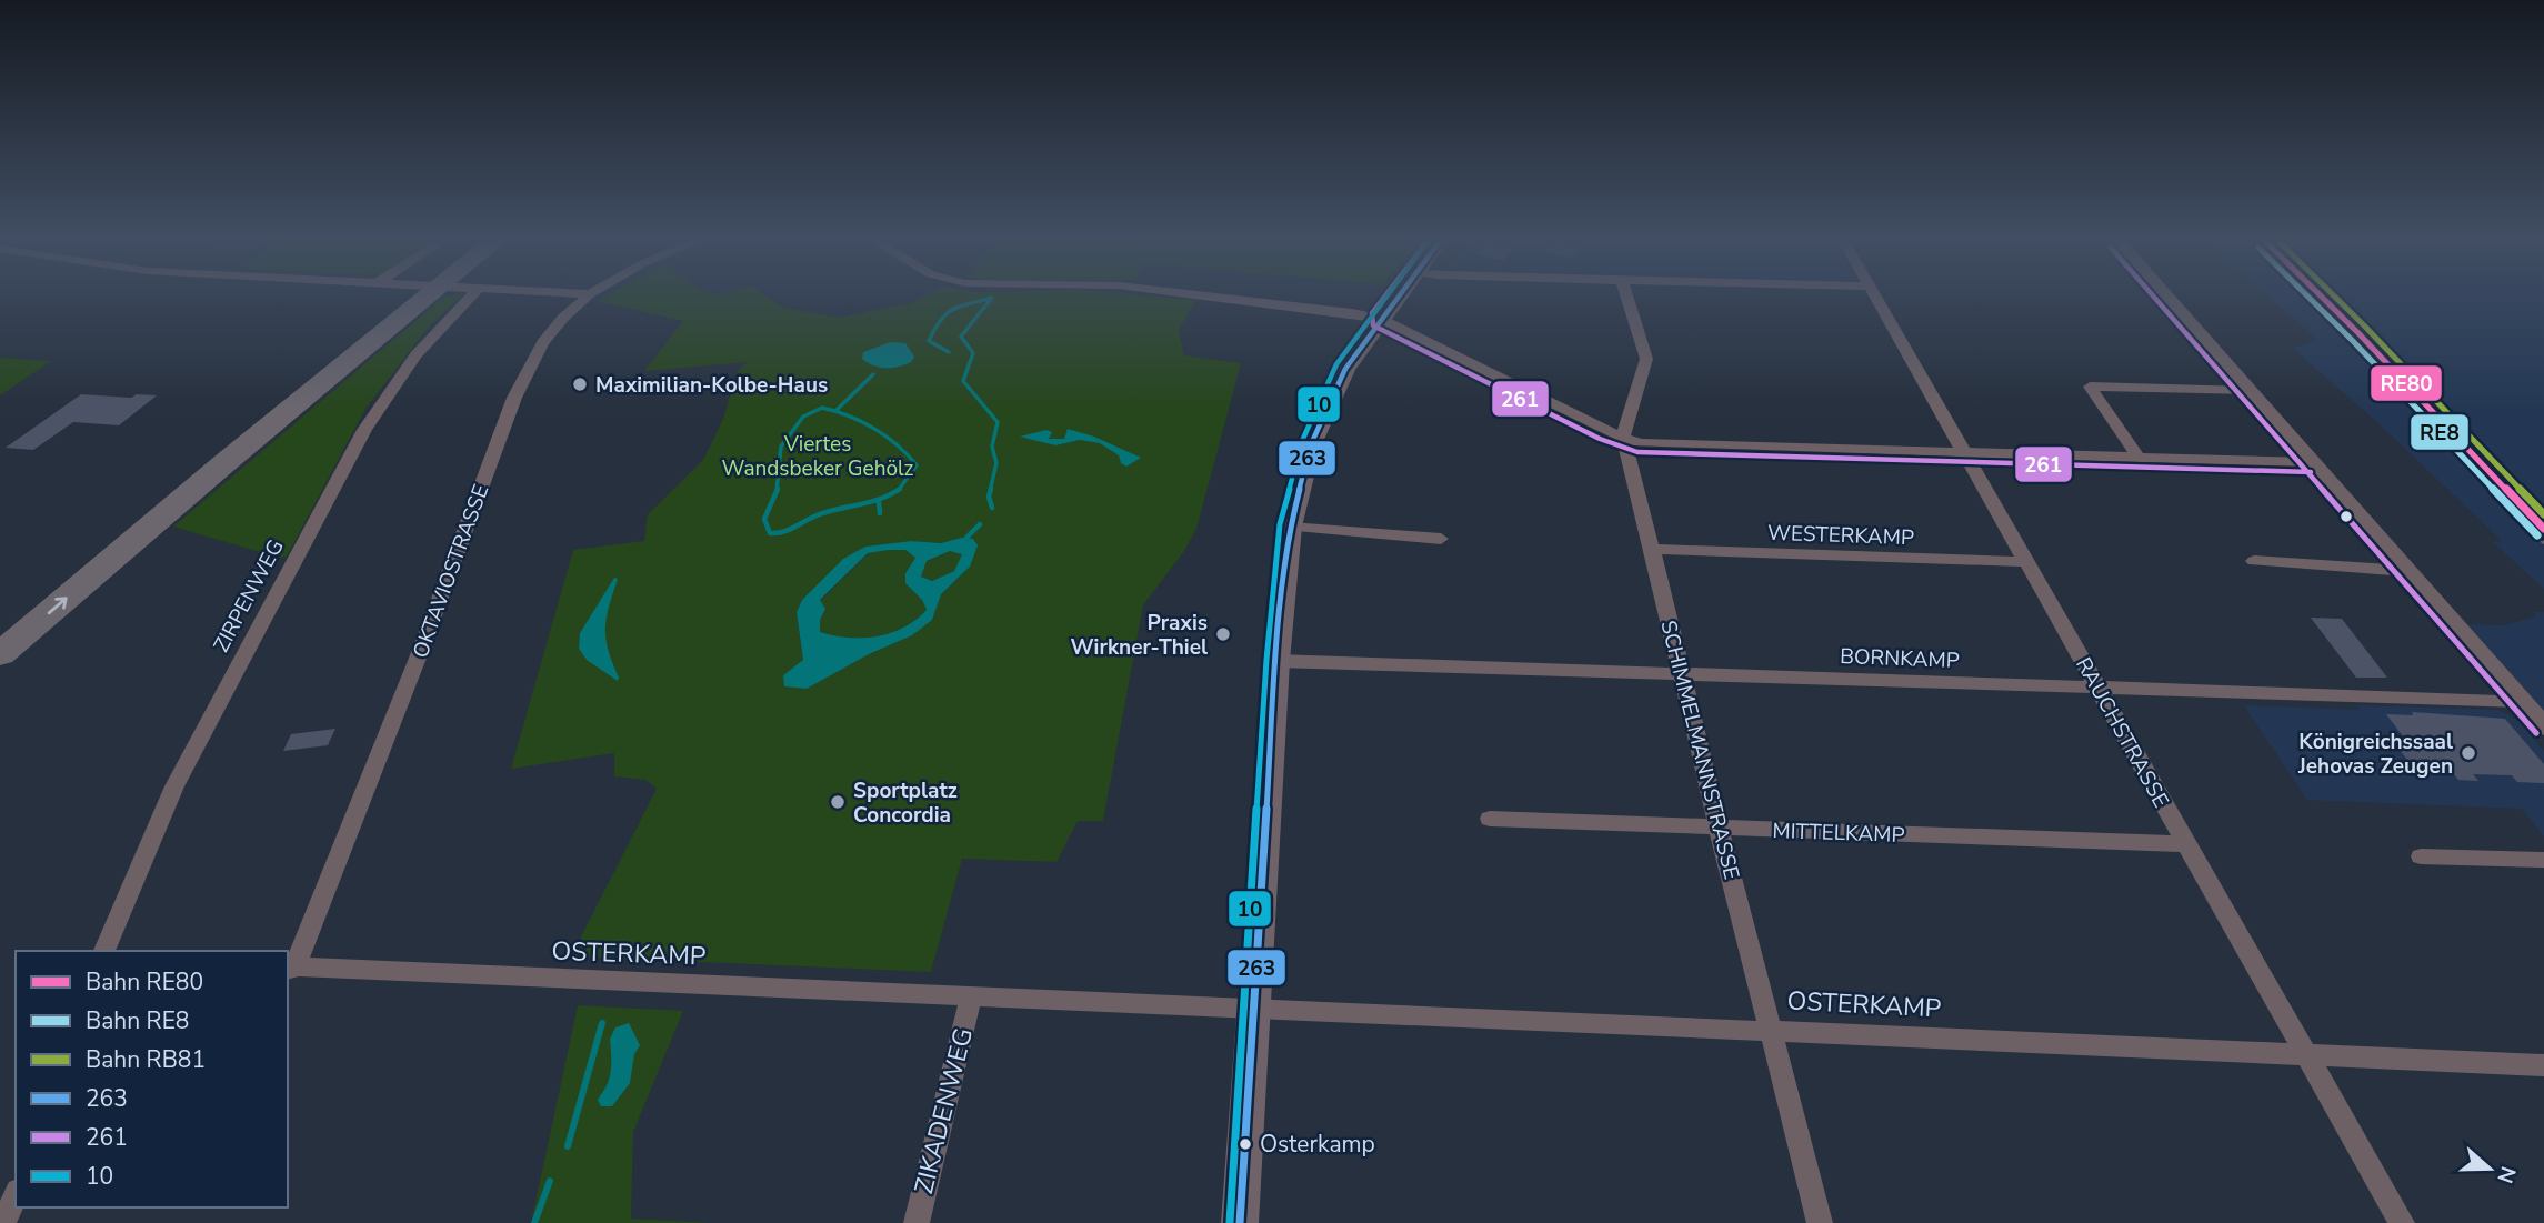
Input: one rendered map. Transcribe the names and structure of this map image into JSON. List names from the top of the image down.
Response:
{
  "streets": {
    "street": [
      "WESTERKAMP",
      "OKTAVIOSTRASSE",
      "ZIRPENWEG",
      "BORNKAMP",
      "RAUCHSTRASSE",
      "SCHIMMELMANNSTRASSE",
      "MITTELKAMP",
      "OSTERKAMP",
      "ZIKADENWEG"
    ]
  },
  "crossings": [
    ["WESTERKAMP", "RAUCHSTRASSE"],
    ["WESTERKAMP", "SCHIMMELMANNSTRASSE"],
    ["OKTAVIOSTRASSE", "OSTERKAMP"],
    ["BORNKAMP", "RAUCHSTRASSE"],
    ["BORNKAMP", "SCHIMMELMANNSTRASSE"],
    ["RAUCHSTRASSE", "MITTELKAMP"],
    ["RAUCHSTRASSE", "OSTERKAMP"],
    ["SCHIMMELMANNSTRASSE", "MITTELKAMP"],
    ["SCHIMMELMANNSTRASSE", "OSTERKAMP"],
    ["OSTERKAMP", "ZIKADENWEG"]
  ],
  "parks": ["Viertes Wandsbeker Gehölz"],
  "places": [
    "Maximilian-Kolbe-Haus",
    "Praxis Wirkner-Thiel",
    "Königreichssaal Jehovas Zeugen",
    "Sportplatz Concordia",
    "Osterkamp"
  ],
  "lines": [
    "rail line RE80",
    "rail line RE8",
    "rail line RB81",
    "transit line 263",
    "transit line 261",
    "transit line 10"
  ],
  "legend": [
    "Bahn RE80",
    "Bahn RE8",
    "Bahn RB81",
    "263",
    "261",
    "10"
  ],
  "north": "right"
}
